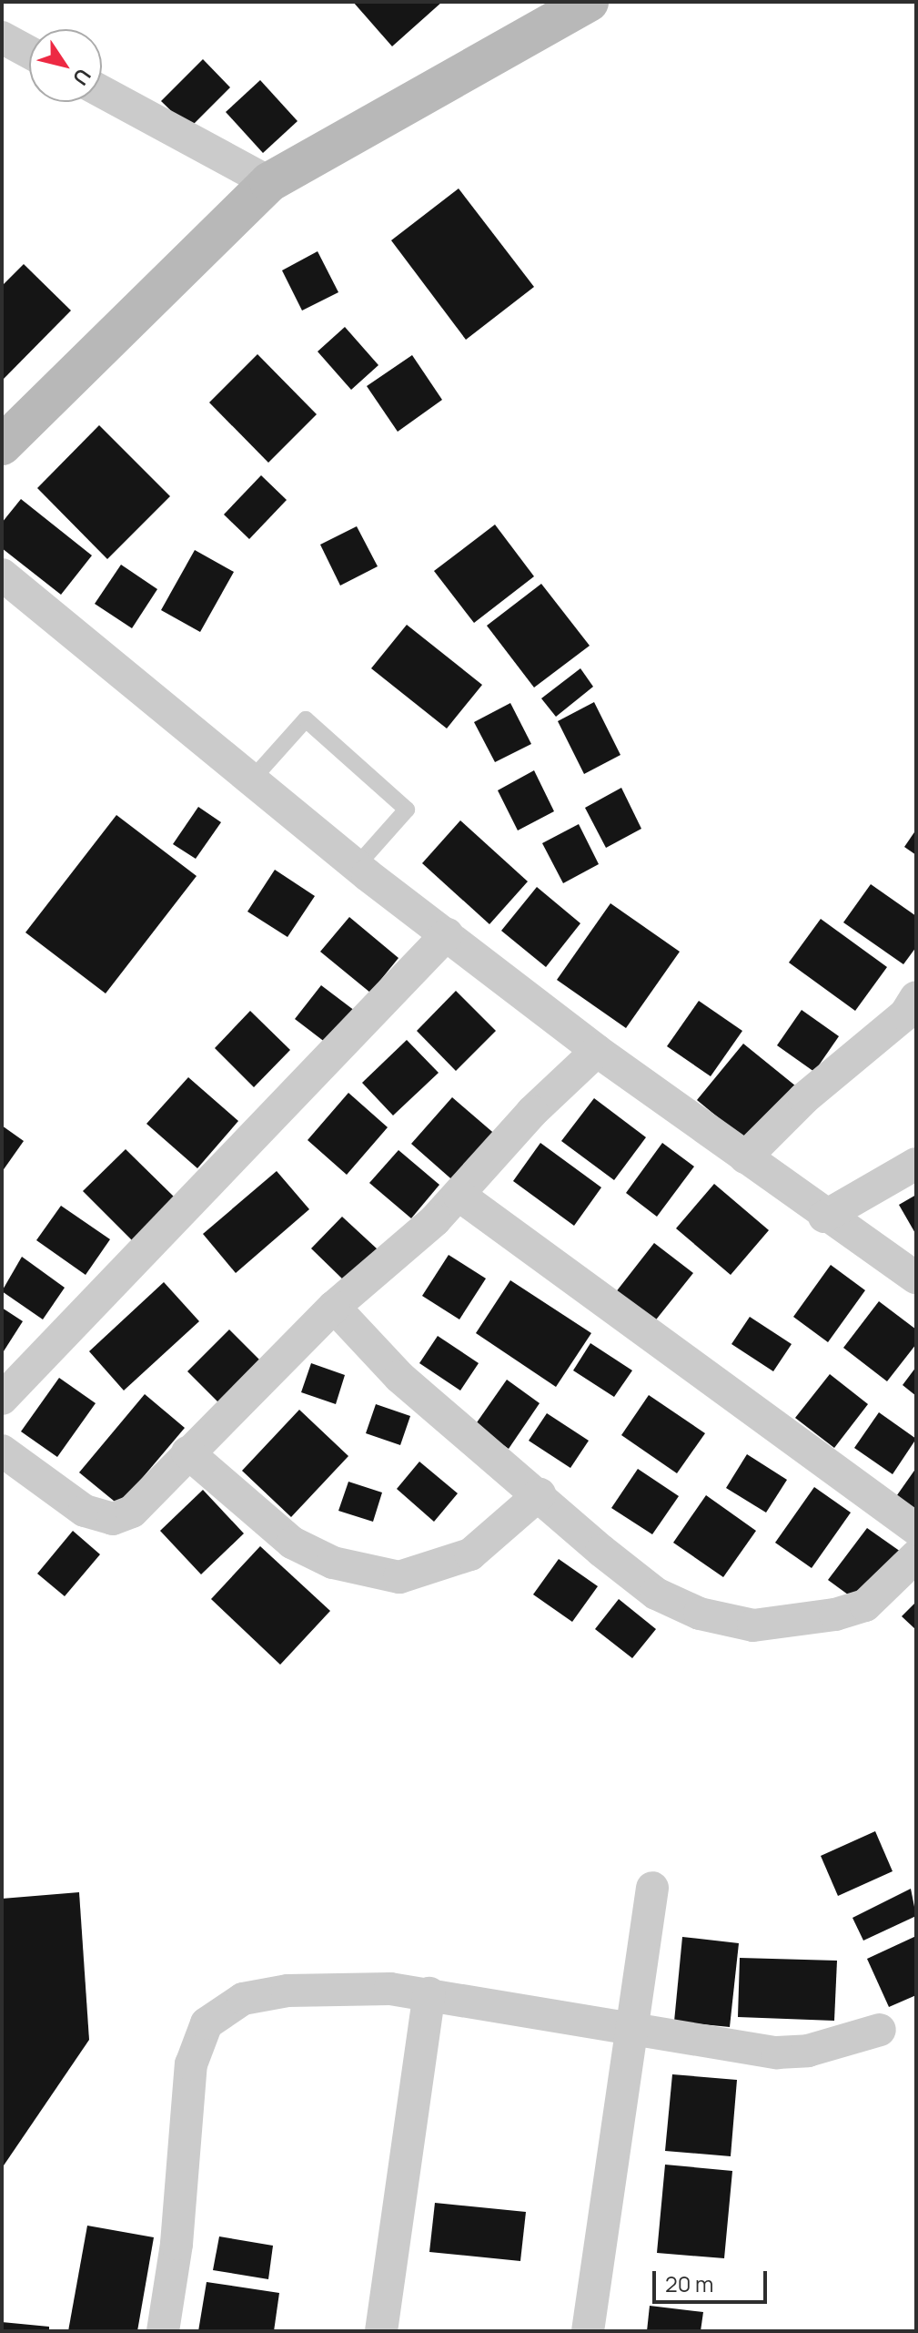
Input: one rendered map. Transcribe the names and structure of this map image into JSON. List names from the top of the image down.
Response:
{
  "scale_bar": "20 m",
  "north": "bottom right"
}
